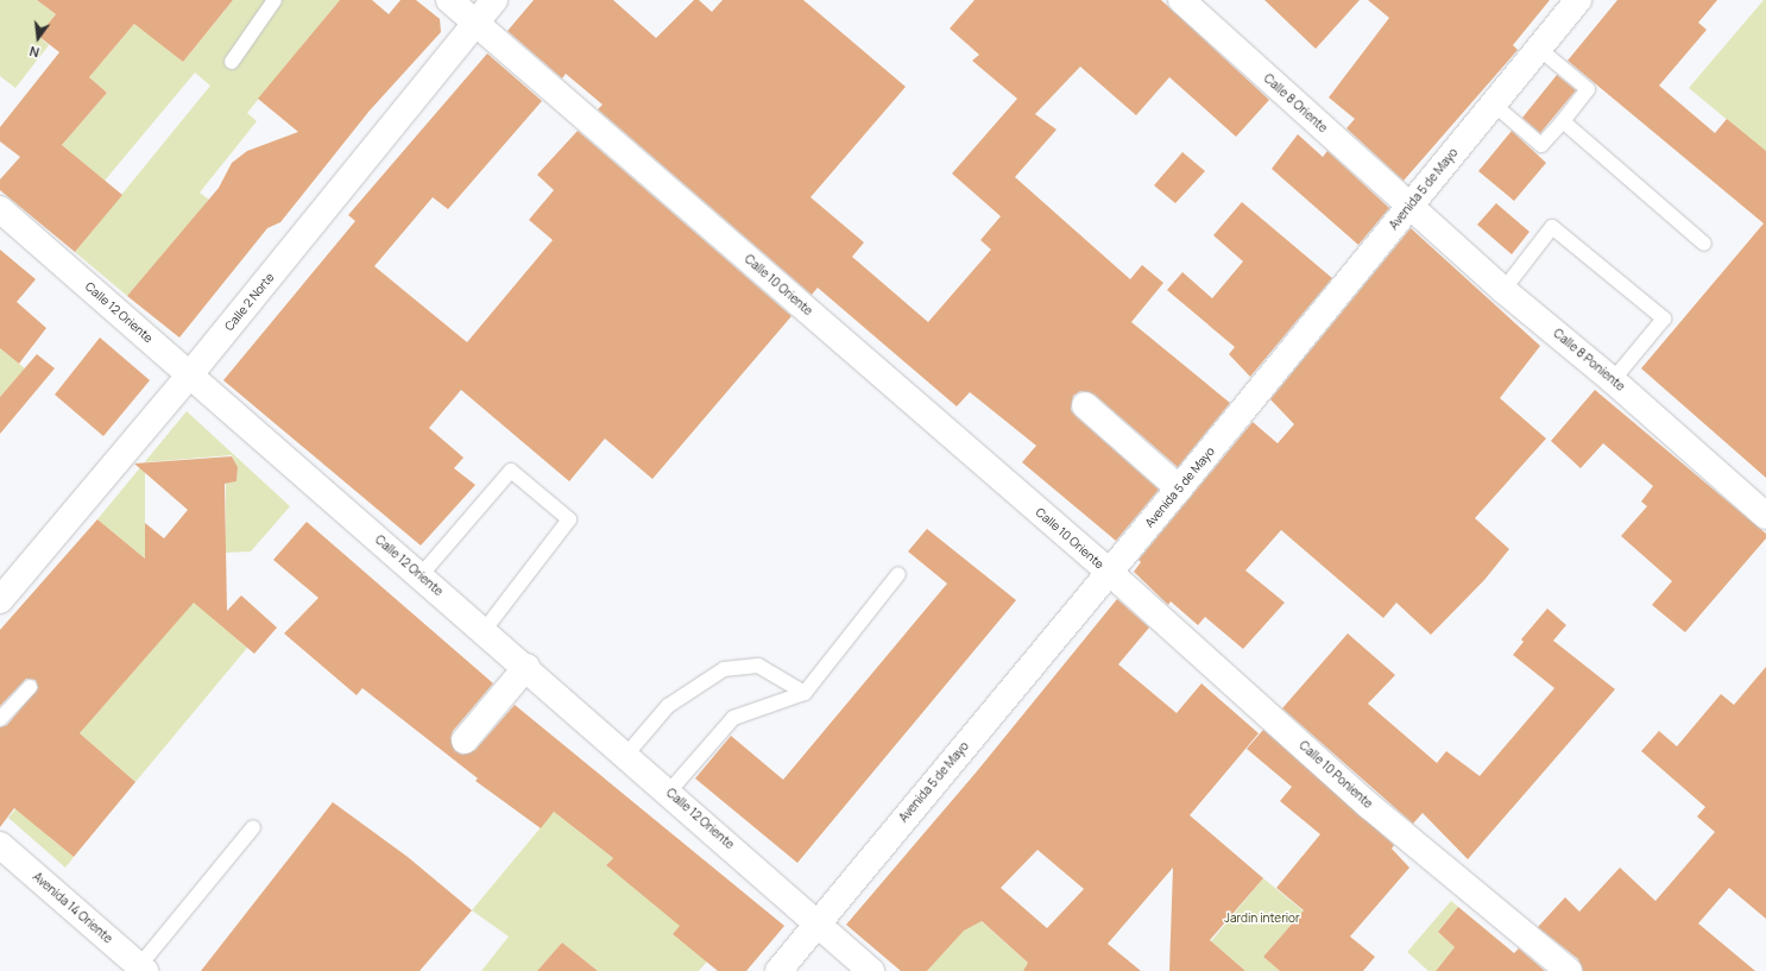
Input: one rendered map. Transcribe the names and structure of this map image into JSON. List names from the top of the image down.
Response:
{
  "streets": {
    "street": [
      "Calle 8 Oriente",
      "Avenida 5 de Mayo",
      "Calle 10 Oriente",
      "Calle 2 Norte",
      "Calle 12 Oriente",
      "Calle 8 Poniente",
      "Calle 10 Poniente",
      "Avenida 14 Oriente"
    ]
  },
  "crossings": [
    ["Calle 8 Oriente", "Avenida 5 de Mayo"],
    ["Calle 8 Oriente", "Calle 8 Poniente"],
    ["Avenida 5 de Mayo", "Calle 10 Oriente"],
    ["Avenida 5 de Mayo", "Calle 12 Oriente"],
    ["Avenida 5 de Mayo", "Calle 8 Poniente"],
    ["Avenida 5 de Mayo", "Calle 10 Poniente"],
    ["Calle 10 Oriente", "Calle 2 Norte"],
    ["Calle 10 Oriente", "Calle 10 Poniente"],
    ["Calle 2 Norte", "Calle 12 Oriente"]
  ],
  "parks": ["Jardin interior"],
  "north": "bottom"
}
